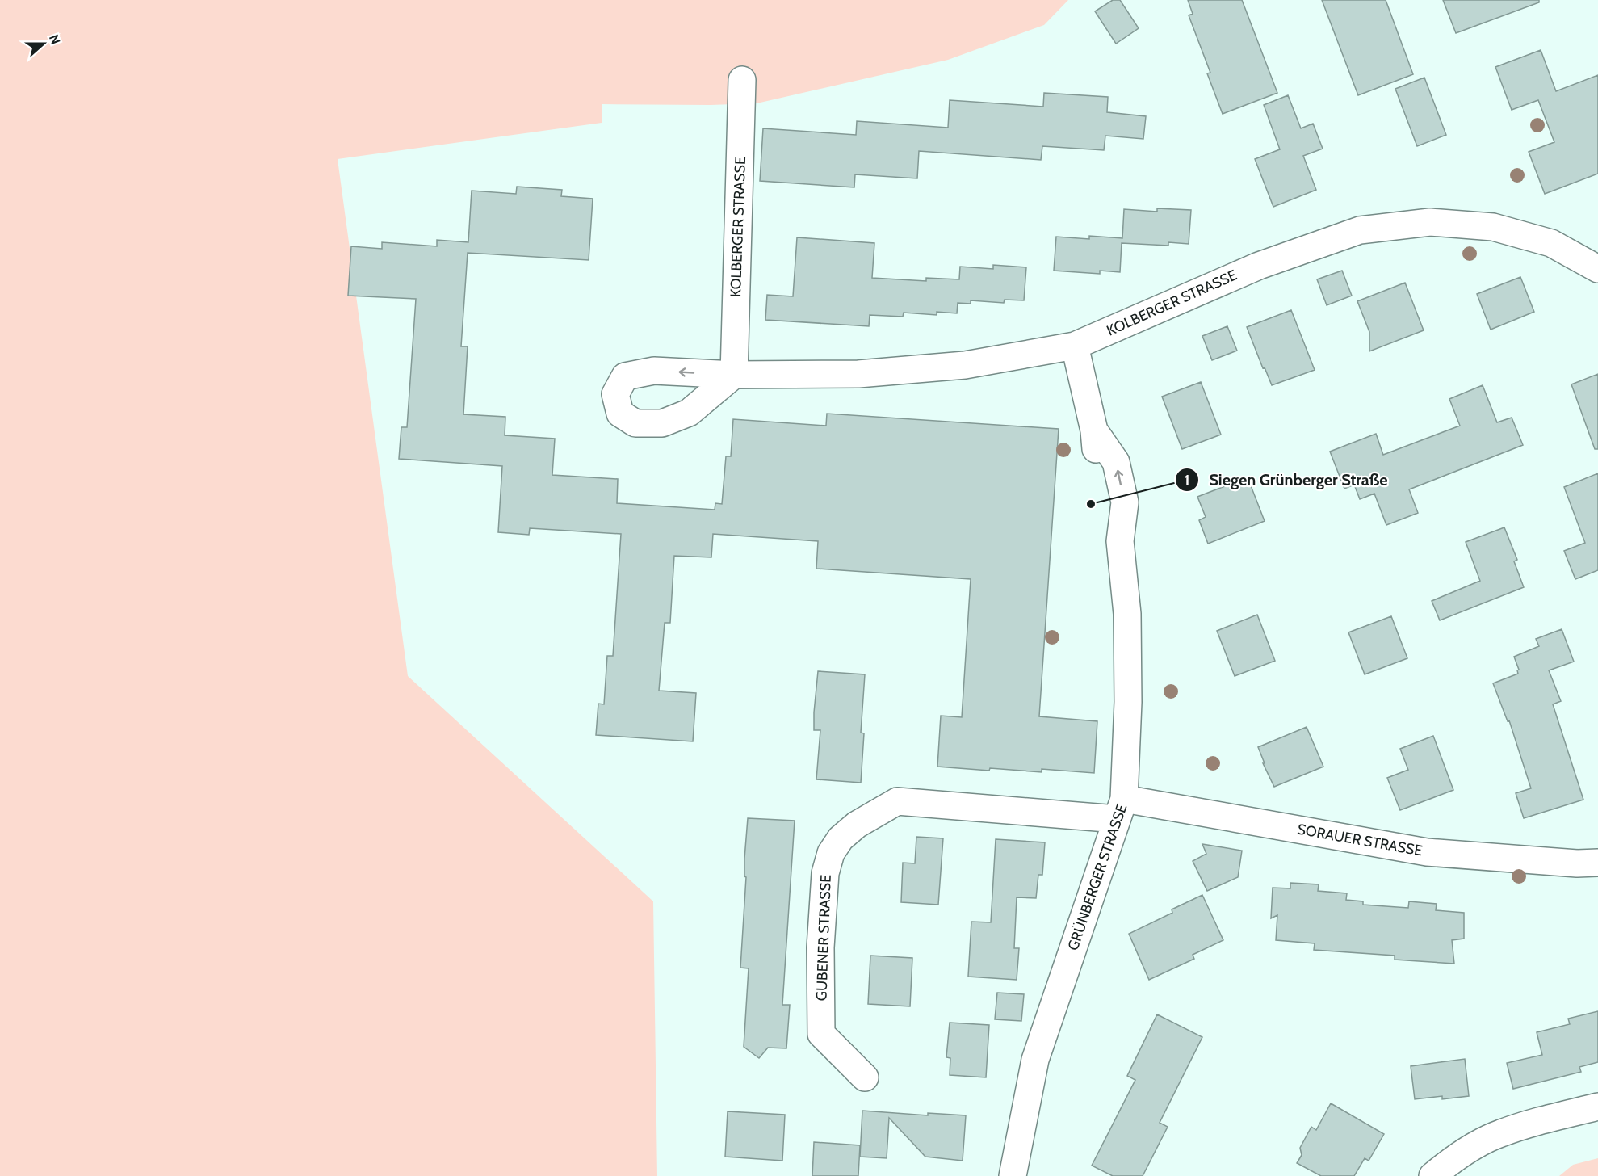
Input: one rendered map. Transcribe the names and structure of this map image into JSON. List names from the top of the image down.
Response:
{
  "streets": {
    "street": [
      "KOLBERGER STRASSE",
      "SORAUER STRASSE",
      "GRÜNBERGER STRASSE",
      "GUBENER STRASSE"
    ]
  },
  "crossings": [
    ["KOLBERGER STRASSE", "GRÜNBERGER STRASSE"],
    ["SORAUER STRASSE", "GRÜNBERGER STRASSE"],
    ["SORAUER STRASSE", "GUBENER STRASSE"],
    ["GRÜNBERGER STRASSE", "GUBENER STRASSE"]
  ],
  "places": ["Siegen Grünberger Straße"],
  "north": "right"
}
